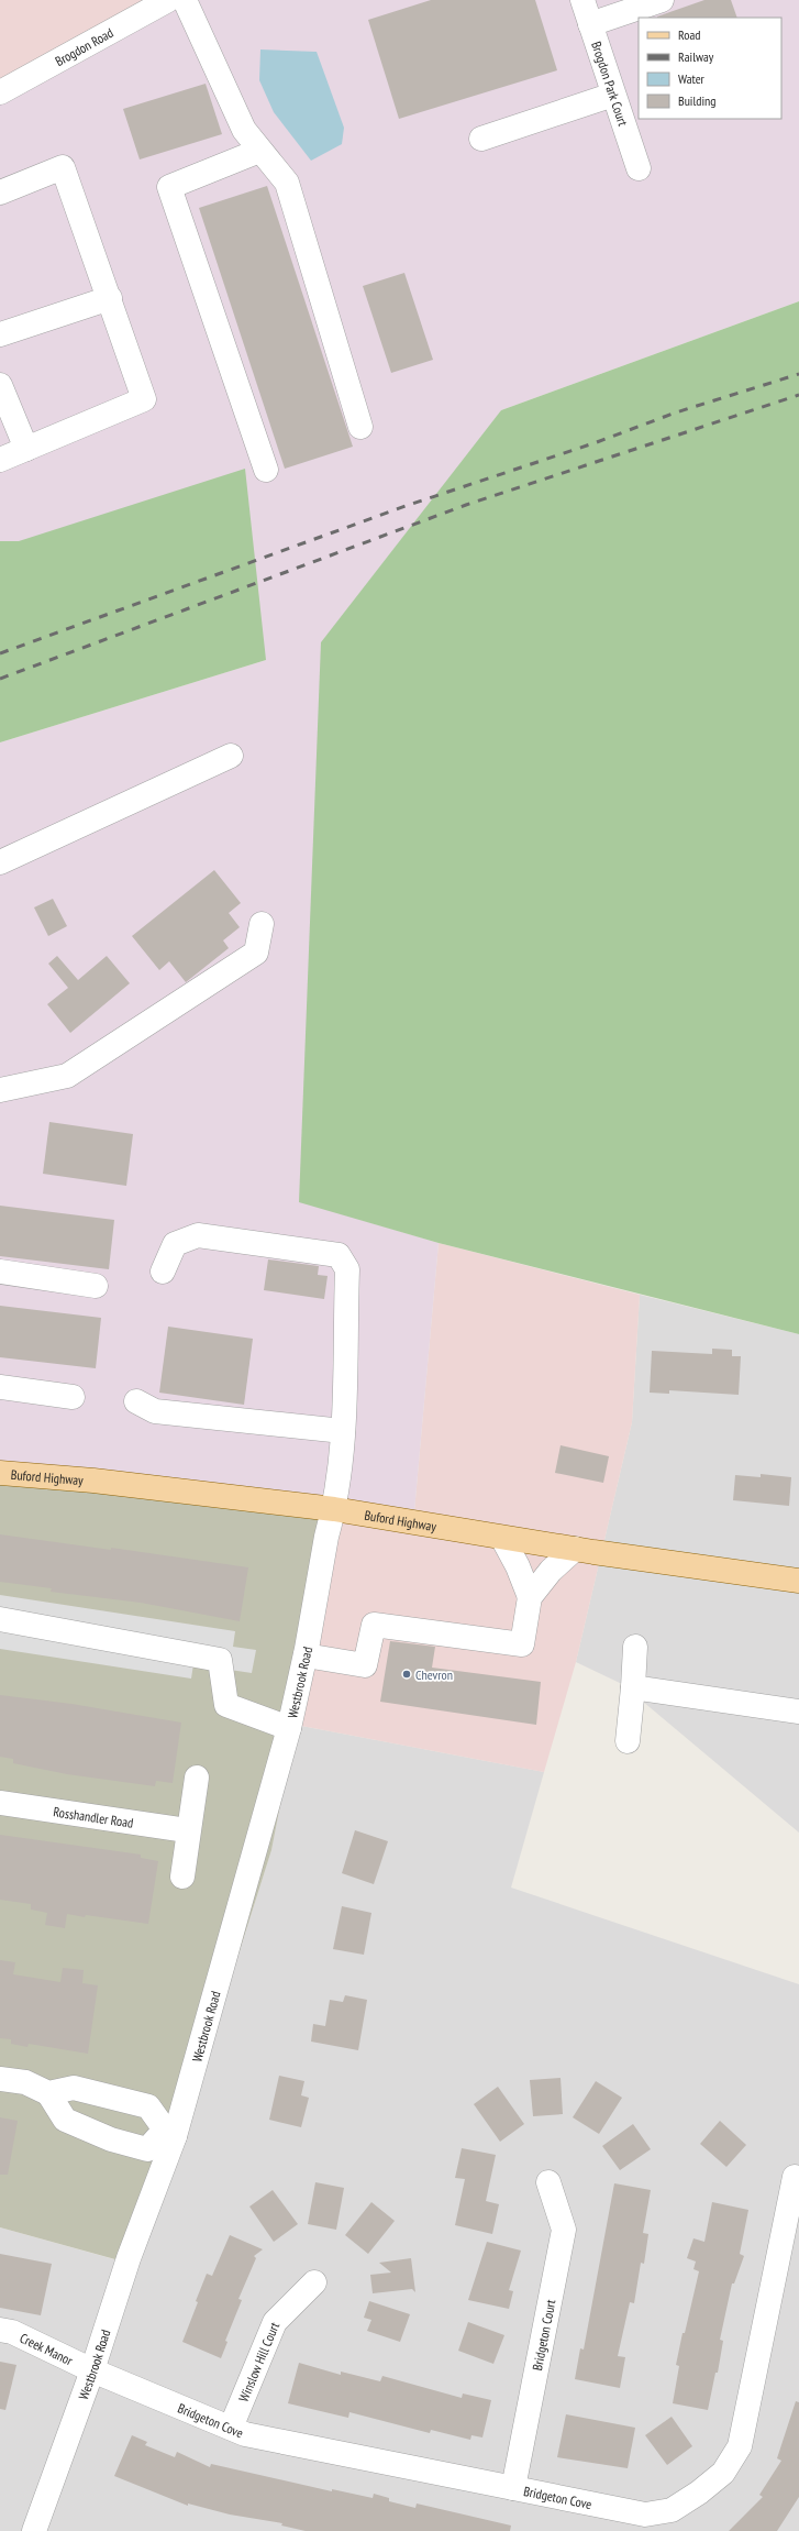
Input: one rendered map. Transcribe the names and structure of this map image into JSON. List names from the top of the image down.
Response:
{
  "streets": {
    "main road": ["Buford Highway"],
    "street": [
      "Brogdon Road",
      "Brogdon Park Court",
      "Westbrook Road",
      "Rosshandler Road",
      "Bridgeton Court",
      "Creek Manor",
      "Winslow Hill Court",
      "Bridgeton Cove"
    ]
  },
  "crossings": [
    ["Buford Highway", "Westbrook Road"],
    ["Westbrook Road", "Creek Manor"],
    ["Westbrook Road", "Bridgeton Cove"],
    ["Bridgeton Court", "Bridgeton Cove"],
    ["Creek Manor", "Bridgeton Cove"],
    ["Winslow Hill Court", "Bridgeton Cove"]
  ],
  "places": ["Chevron"],
  "legend": [
    "Road",
    "Railway",
    "Water",
    "Building"
  ]
}
